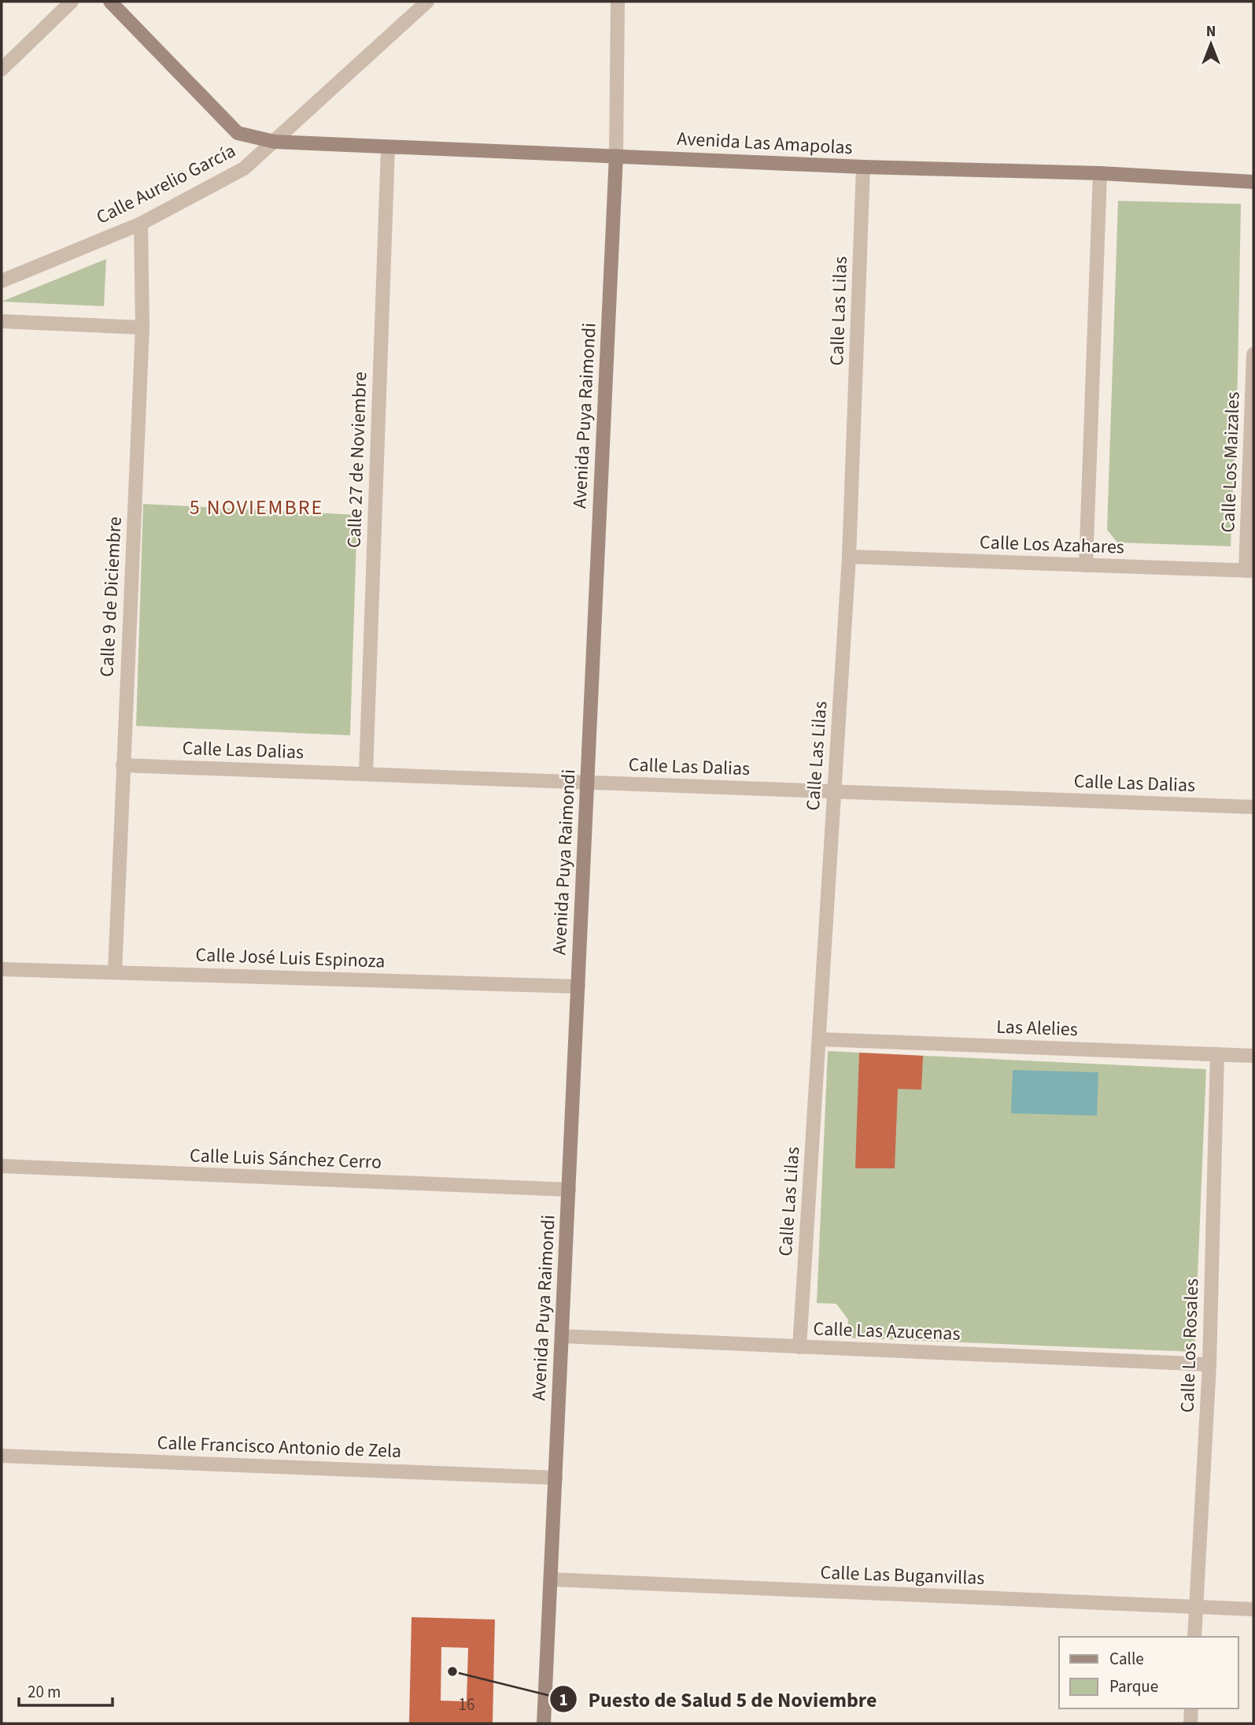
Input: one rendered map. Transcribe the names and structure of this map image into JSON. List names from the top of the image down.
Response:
{
  "streets": {
    "street": [
      "Avenida Las Amapolas",
      "Calle Aurelio García",
      "Calle Las Lilas",
      "Avenida Puya Raimondi",
      "Calle 27 de Noviembre",
      "Calle Los Maizales",
      "Calle Los Azahares",
      "Calle 9 de Diciembre",
      "Calle Las Dalias",
      "Calle José Luis Espinoza",
      "Las Alelies",
      "Calle Luis Sánchez Cerro",
      "Calle Las Azucenas",
      "Calle Los Rosales",
      "Calle Francisco Antonio de Zela",
      "Calle Las Buganvillas"
    ]
  },
  "crossings": [
    ["Avenida Las Amapolas", "Calle Aurelio García"],
    ["Avenida Las Amapolas", "Calle Las Lilas"],
    ["Avenida Las Amapolas", "Avenida Puya Raimondi"],
    ["Avenida Las Amapolas", "Calle 27 de Noviembre"],
    ["Calle Aurelio García", "Calle 9 de Diciembre"],
    ["Calle Las Lilas", "Calle Los Azahares"],
    ["Calle Las Lilas", "Calle Las Dalias"],
    ["Calle Las Lilas", "Las Alelies"],
    ["Calle Las Lilas", "Calle Las Azucenas"],
    ["Avenida Puya Raimondi", "Calle Las Dalias"],
    ["Avenida Puya Raimondi", "Calle José Luis Espinoza"],
    ["Avenida Puya Raimondi", "Calle Luis Sánchez Cerro"],
    ["Avenida Puya Raimondi", "Calle Las Azucenas"],
    ["Avenida Puya Raimondi", "Calle Francisco Antonio de Zela"],
    ["Avenida Puya Raimondi", "Calle Las Buganvillas"],
    ["Calle 27 de Noviembre", "Calle Las Dalias"],
    ["Calle Los Maizales", "Calle Los Azahares"],
    ["Calle 9 de Diciembre", "Calle Las Dalias"],
    ["Calle 9 de Diciembre", "Calle José Luis Espinoza"],
    ["Las Alelies", "Calle Los Rosales"],
    ["Calle Las Azucenas", "Calle Los Rosales"],
    ["Calle Los Rosales", "Calle Las Buganvillas"]
  ],
  "districts": ["5 NOVIEMBRE"],
  "places": ["Puesto de Salud 5 de Noviembre"],
  "house_numbers": ["16"],
  "legend": ["Calle", "Parque"],
  "scale_bar": "20 m",
  "north": "top"
}
